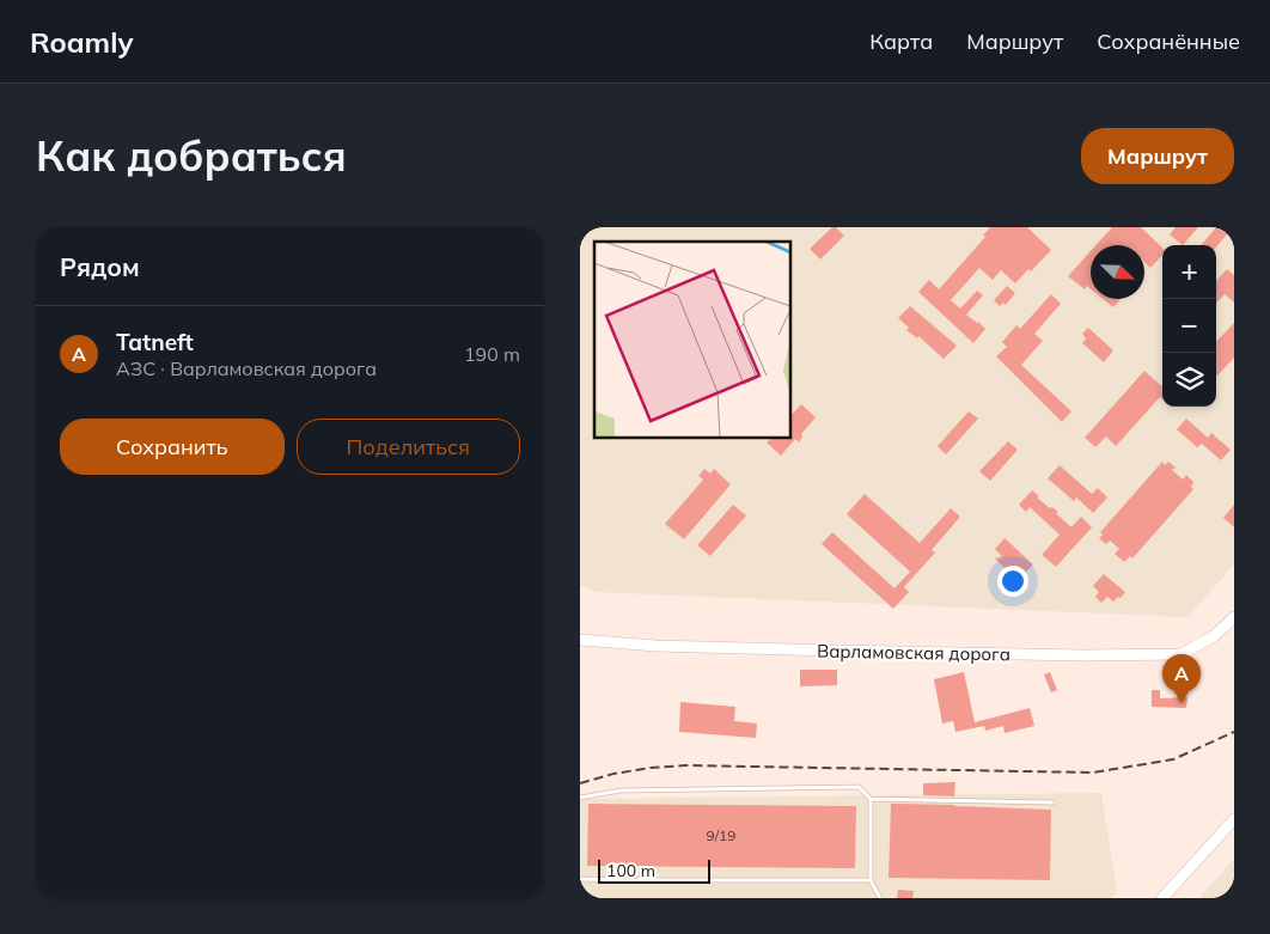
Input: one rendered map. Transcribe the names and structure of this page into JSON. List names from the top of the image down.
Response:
{
  "streets": {
    "street": ["Варламовская дорога"]
  },
  "house_numbers": ["9/19"],
  "scale_bar": "100 m",
  "north": "bottom right",
  "page": {
    "header": "Roamly",
    "nav": ["Карта", "Маршрут", "Сохранённые"],
    "buttons": [
      "Маршрут",
      ["Сохранить", "Поделиться"]
    ],
    "title": "Как добраться",
    "heading": "Рядом",
    "map_buttons": ["+", "−"],
    "list": [
      {
        "mark": "A",
        "name": "Tatneft",
        "note": "АЗС · Варламовская дорога",
        "value": "190 m"
      }
    ],
    "pins": "A",
    "scale": "100 m"
  }
}
